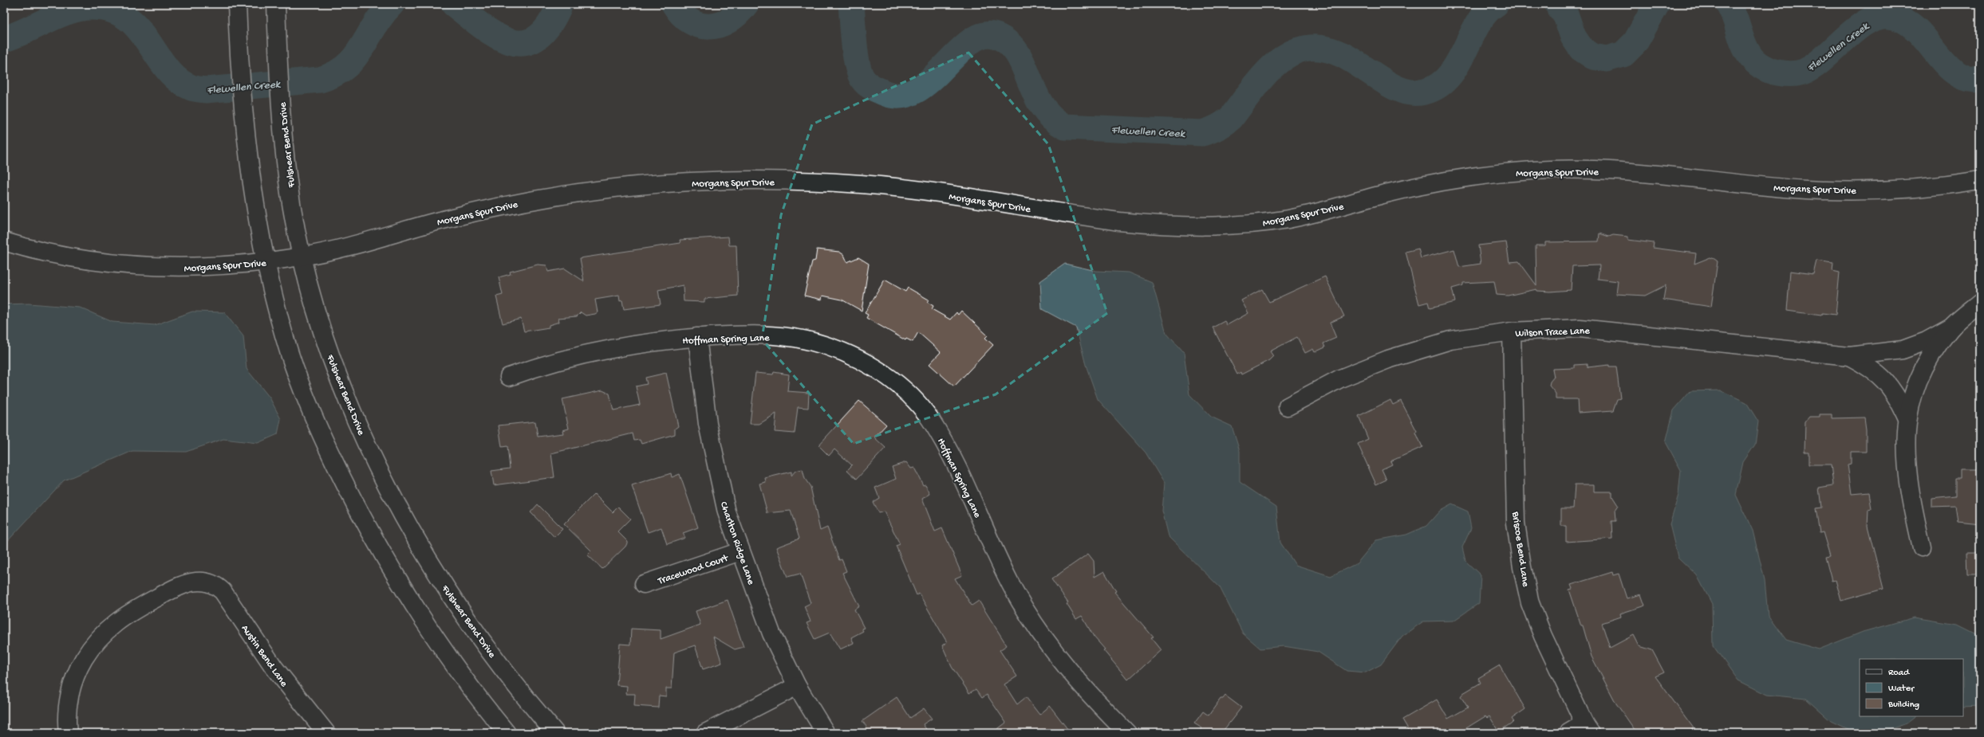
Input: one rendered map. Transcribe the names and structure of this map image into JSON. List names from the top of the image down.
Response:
{
  "streets": {
    "street": [
      "Fulshear Bend Drive",
      "Morgans Spur Drive",
      "Wilson Trace Lane",
      "Hoffman Spring Lane",
      "Charlton Ridge Lane",
      "Briscoe Bend Lane",
      "Tracewood Court",
      "Austin Bend Lane"
    ]
  },
  "crossings": [
    ["Fulshear Bend Drive", "Morgans Spur Drive"],
    ["Wilson Trace Lane", "Briscoe Bend Lane"],
    ["Hoffman Spring Lane", "Charlton Ridge Lane"],
    ["Charlton Ridge Lane", "Tracewood Court"]
  ],
  "water": ["Flewellen Creek"],
  "legend": ["Road", "Water", "Building"]
}
